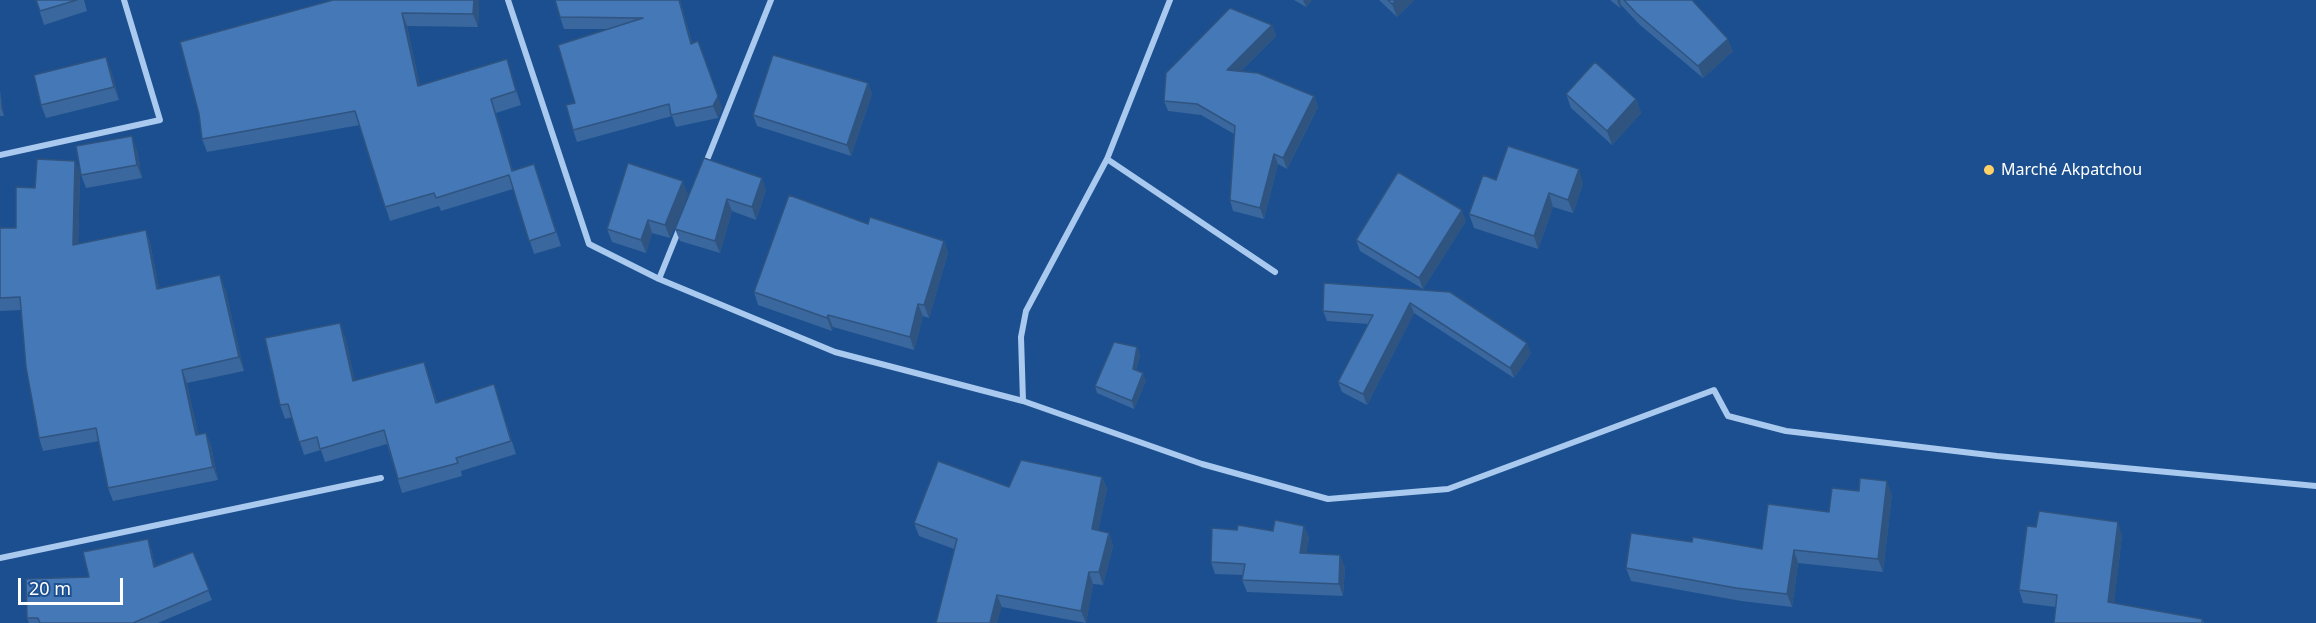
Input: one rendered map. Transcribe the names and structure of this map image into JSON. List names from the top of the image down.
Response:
{
  "places": ["Marché Akpatchou"],
  "scale_bar": "20 m"
}
